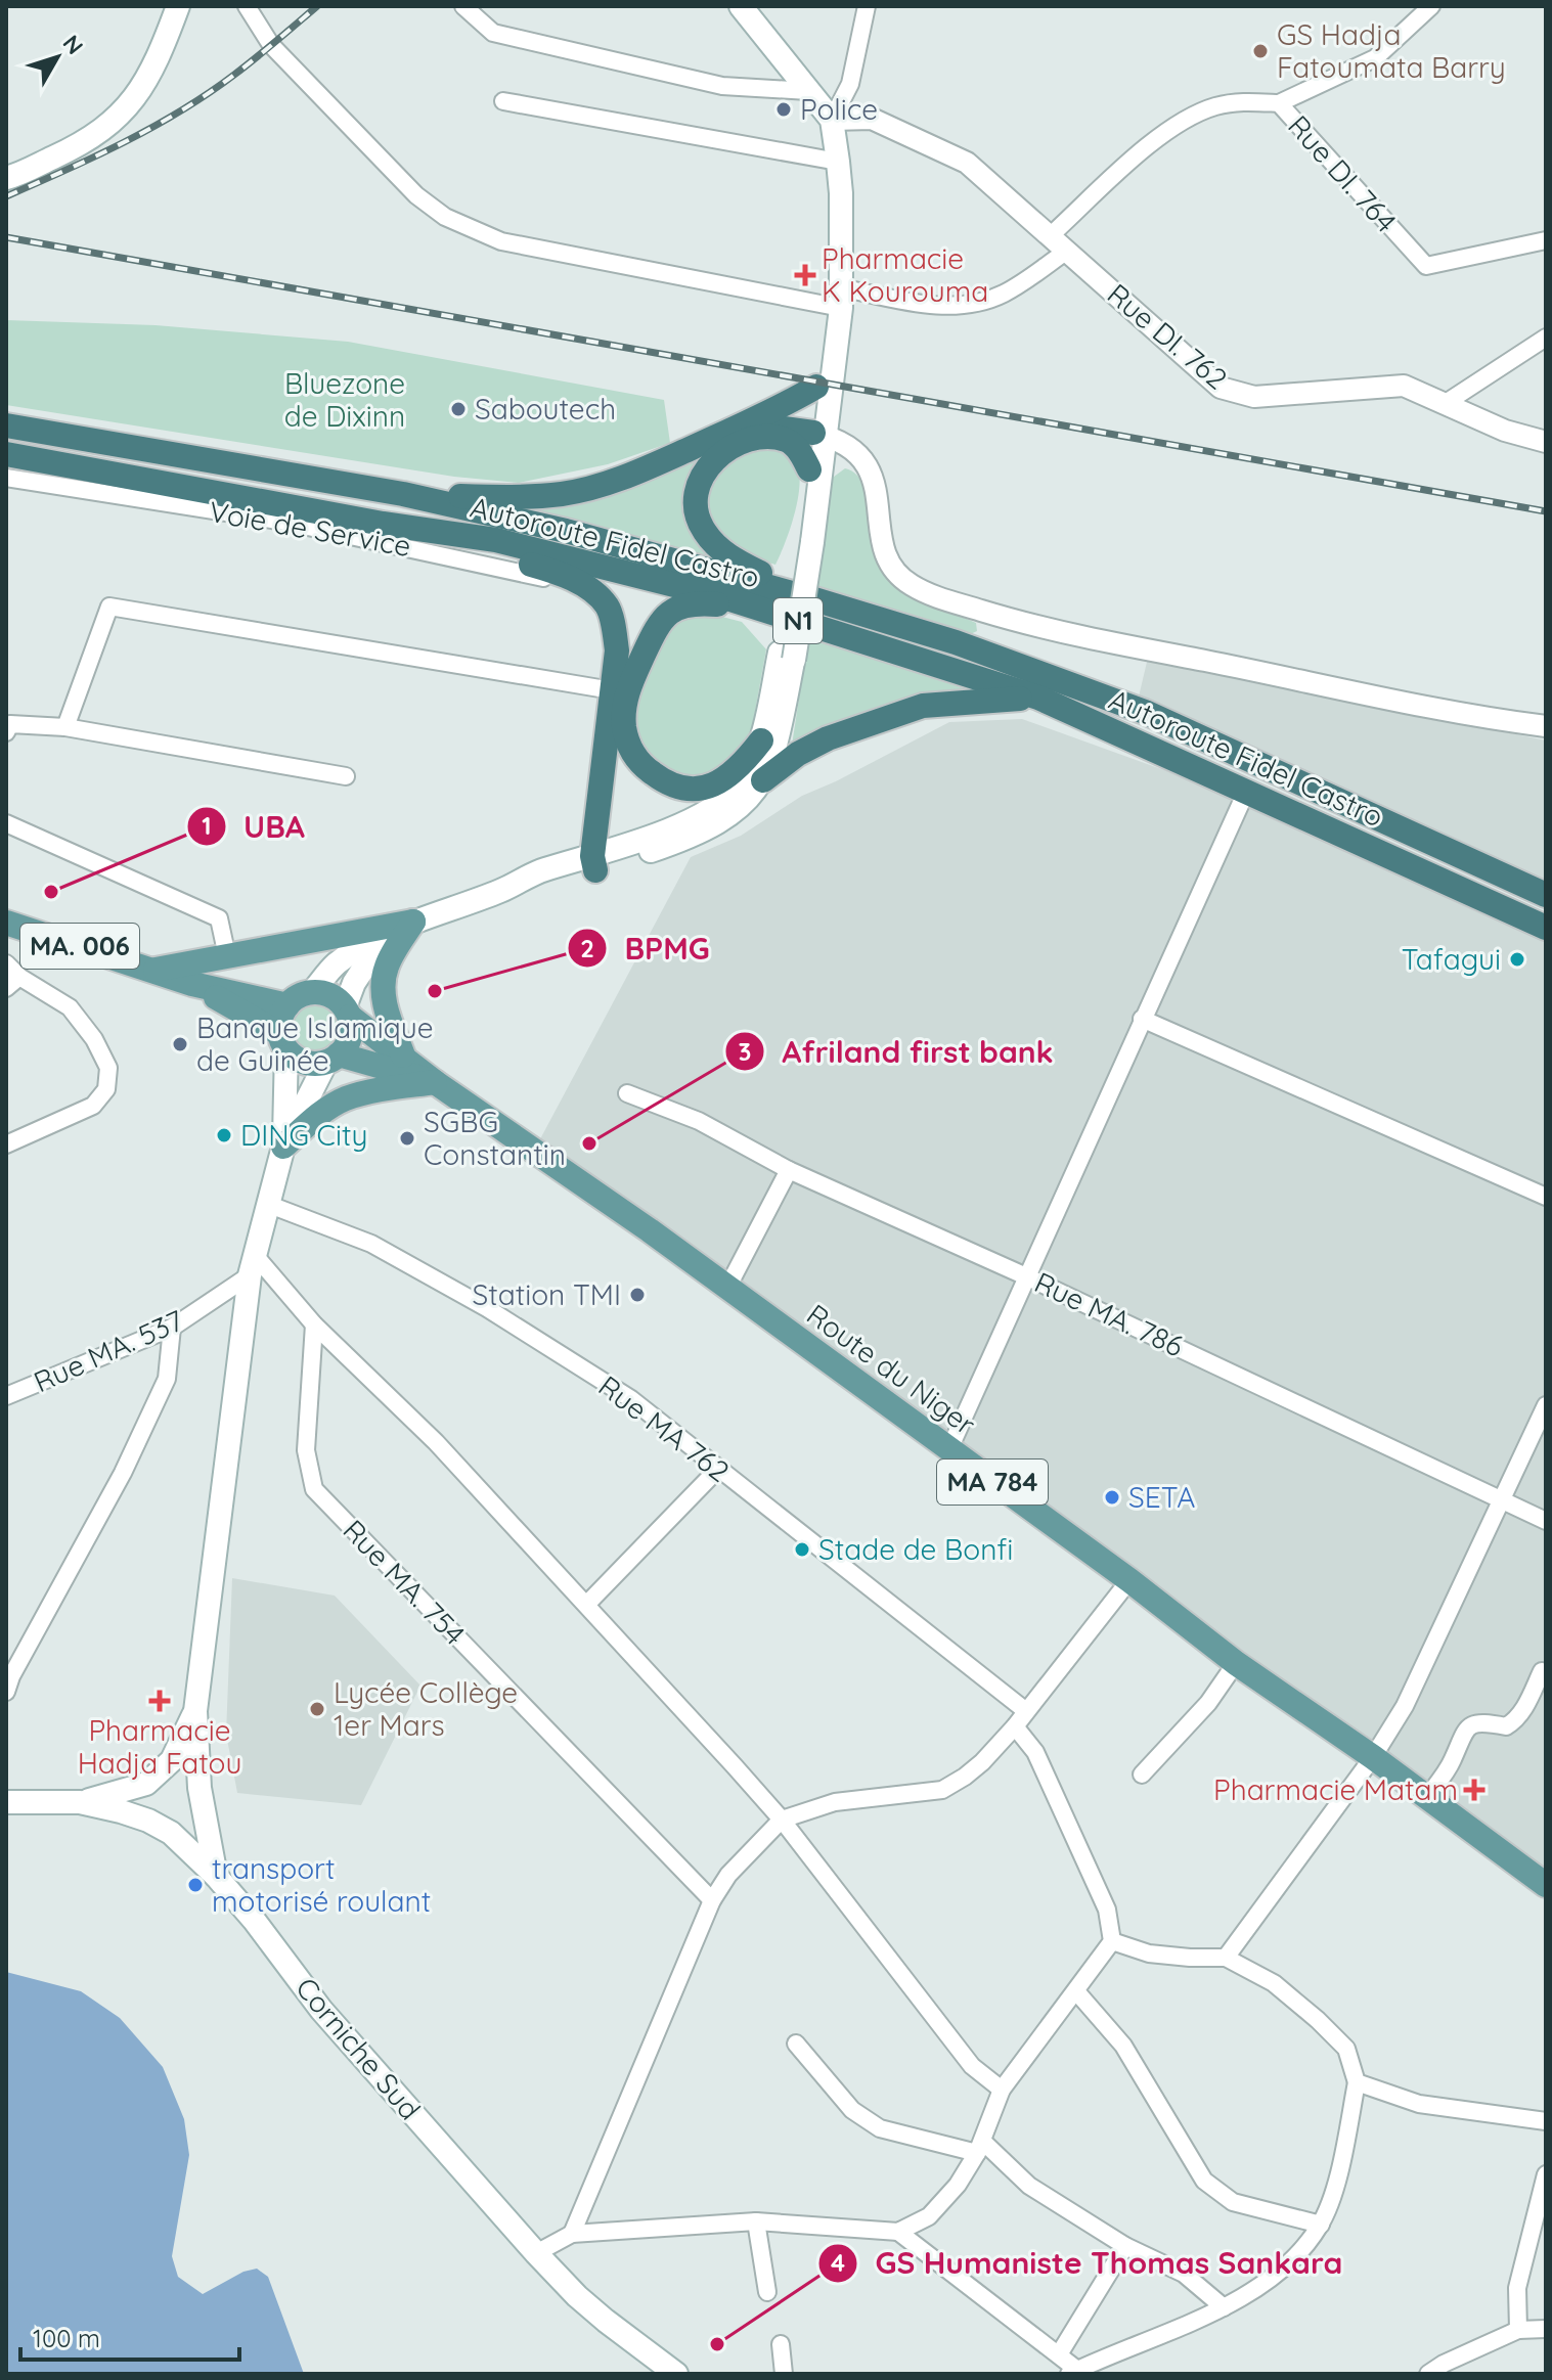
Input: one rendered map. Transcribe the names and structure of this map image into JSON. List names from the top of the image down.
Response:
{
  "streets": {
    "highway": ["Autoroute Fidel Castro", "N1"],
    "main road": [
      "MA. 006",
      "Route du Niger",
      "MA 784",
      "Corniche Sud"
    ],
    "street": [
      "Rue DI. 764",
      "Rue DI. 762",
      "Voie de Service",
      "Rue MA. 786",
      "Rue MA. 537",
      "Rue MA 762",
      "Rue MA. 754"
    ]
  },
  "crossings": [
    ["Rue DI. 764", "Rue DI. 762"]
  ],
  "parks": ["Bluezone de Dixinn"],
  "places": {
    "other": [
      "GS Hadja Fatoumata Barry",
      "Police",
      "Saboutech",
      "UBA",
      "Tafagui",
      "BPMG",
      "Banque Islamique de Guinée",
      "DING City",
      "SGBG Constantin",
      "Afriland first bank",
      "Station TMI",
      "SETA",
      "Stade de Bonfi",
      "Lycée Collège 1er Mars",
      "transport motorisé roulant",
      "GS Humaniste Thomas Sankara"
    ],
    "health": ["Pharmacie K Kourouma", "Pharmacie Hadja Fatou", "Pharmacie Matam"]
  },
  "scale_bar": "100 m",
  "north": "top right"
}
